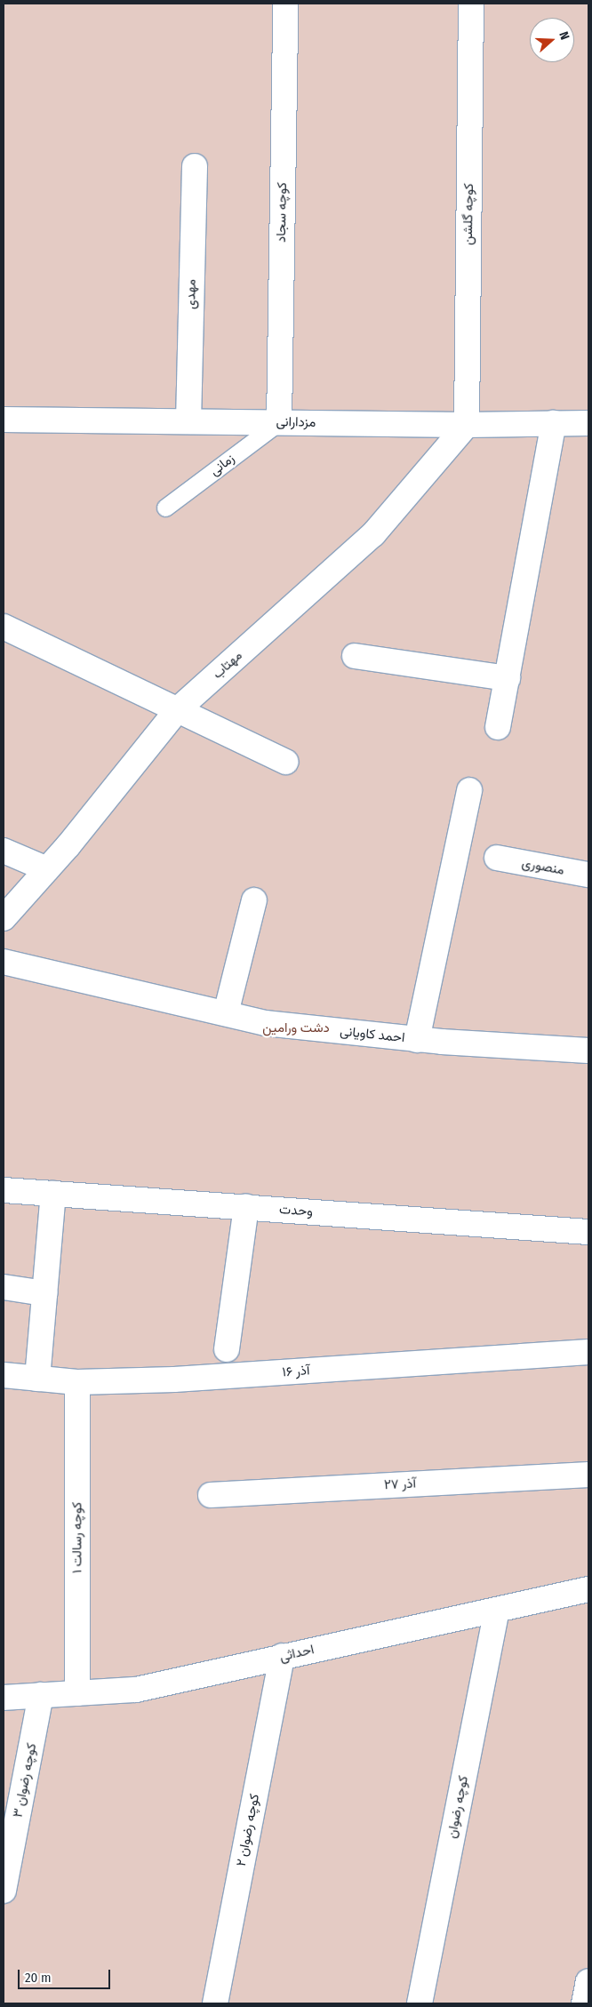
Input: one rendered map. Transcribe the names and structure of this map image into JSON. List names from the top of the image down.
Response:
{
  "streets": {
    "street": [
      "کوچه سجاد",
      "کوچه گلشن",
      "مهدی",
      "مزدارانی",
      "مهتاب",
      "منصوری",
      "احمد کاویانی",
      "وحدت",
      "۱۶ آذر",
      "۲۷ آذر",
      "۱ کوچه رسالت",
      "احداثی",
      "کوچه رضوان ۳",
      "کوچه رضوان",
      "کوچه رضوان ۲"
    ],
    "lane": ["زمانی"]
  },
  "crossings": [
    ["کوچه سجاد", "مزدارانی"],
    ["کوچه سجاد", "زمانی"],
    ["کوچه گلشن", "مزدارانی"],
    ["کوچه گلشن", "مهتاب"],
    ["مهدی", "مزدارانی"],
    ["مزدارانی", "زمانی"],
    ["مزدارانی", "مهتاب"],
    ["۱۶ آذر", "۱ کوچه رسالت"],
    ["۱ کوچه رسالت", "احداثی"],
    ["احداثی", "کوچه رضوان ۳"],
    ["احداثی", "کوچه رضوان"],
    ["احداثی", "کوچه رضوان ۲"]
  ],
  "parks": ["دشت ورامین"],
  "scale_bar": "20 m",
  "north": "right"
}
